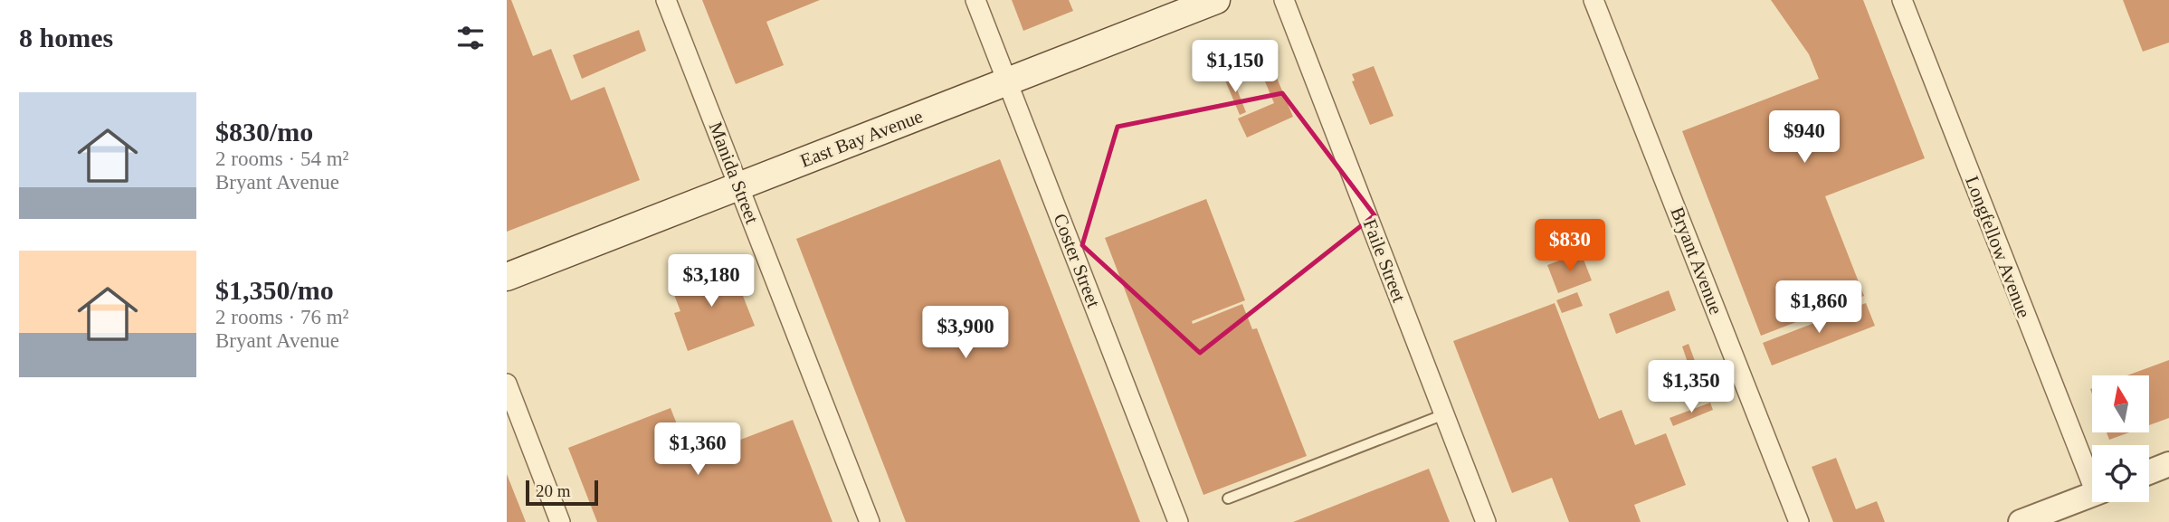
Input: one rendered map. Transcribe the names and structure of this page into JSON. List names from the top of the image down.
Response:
{
  "streets": {
    "main road": ["East Bay Avenue"],
    "street": [
      "Manida Street",
      "Longfellow Avenue",
      "Coster Street",
      "Faile Street",
      "Bryant Avenue"
    ]
  },
  "crossings": [
    ["East Bay Avenue", "Manida Street"],
    ["East Bay Avenue", "Coster Street"]
  ],
  "scale_bar": "20 m",
  "north": "top",
  "page": {
    "heading": "8 homes",
    "price": [
      "$1,150",
      "$940",
      "$830",
      "$3,180",
      "$1,860",
      "$3,900",
      "$1,350",
      "$1,360"
    ],
    "list": [
      {
        "name": "$830/mo",
        "note": "2 rooms · 54 m² · Bryant Avenue"
      },
      {
        "name": "$1,350/mo",
        "note": "2 rooms · 76 m² · Bryant Avenue"
      }
    ],
    "scale": "20 m"
  }
}
